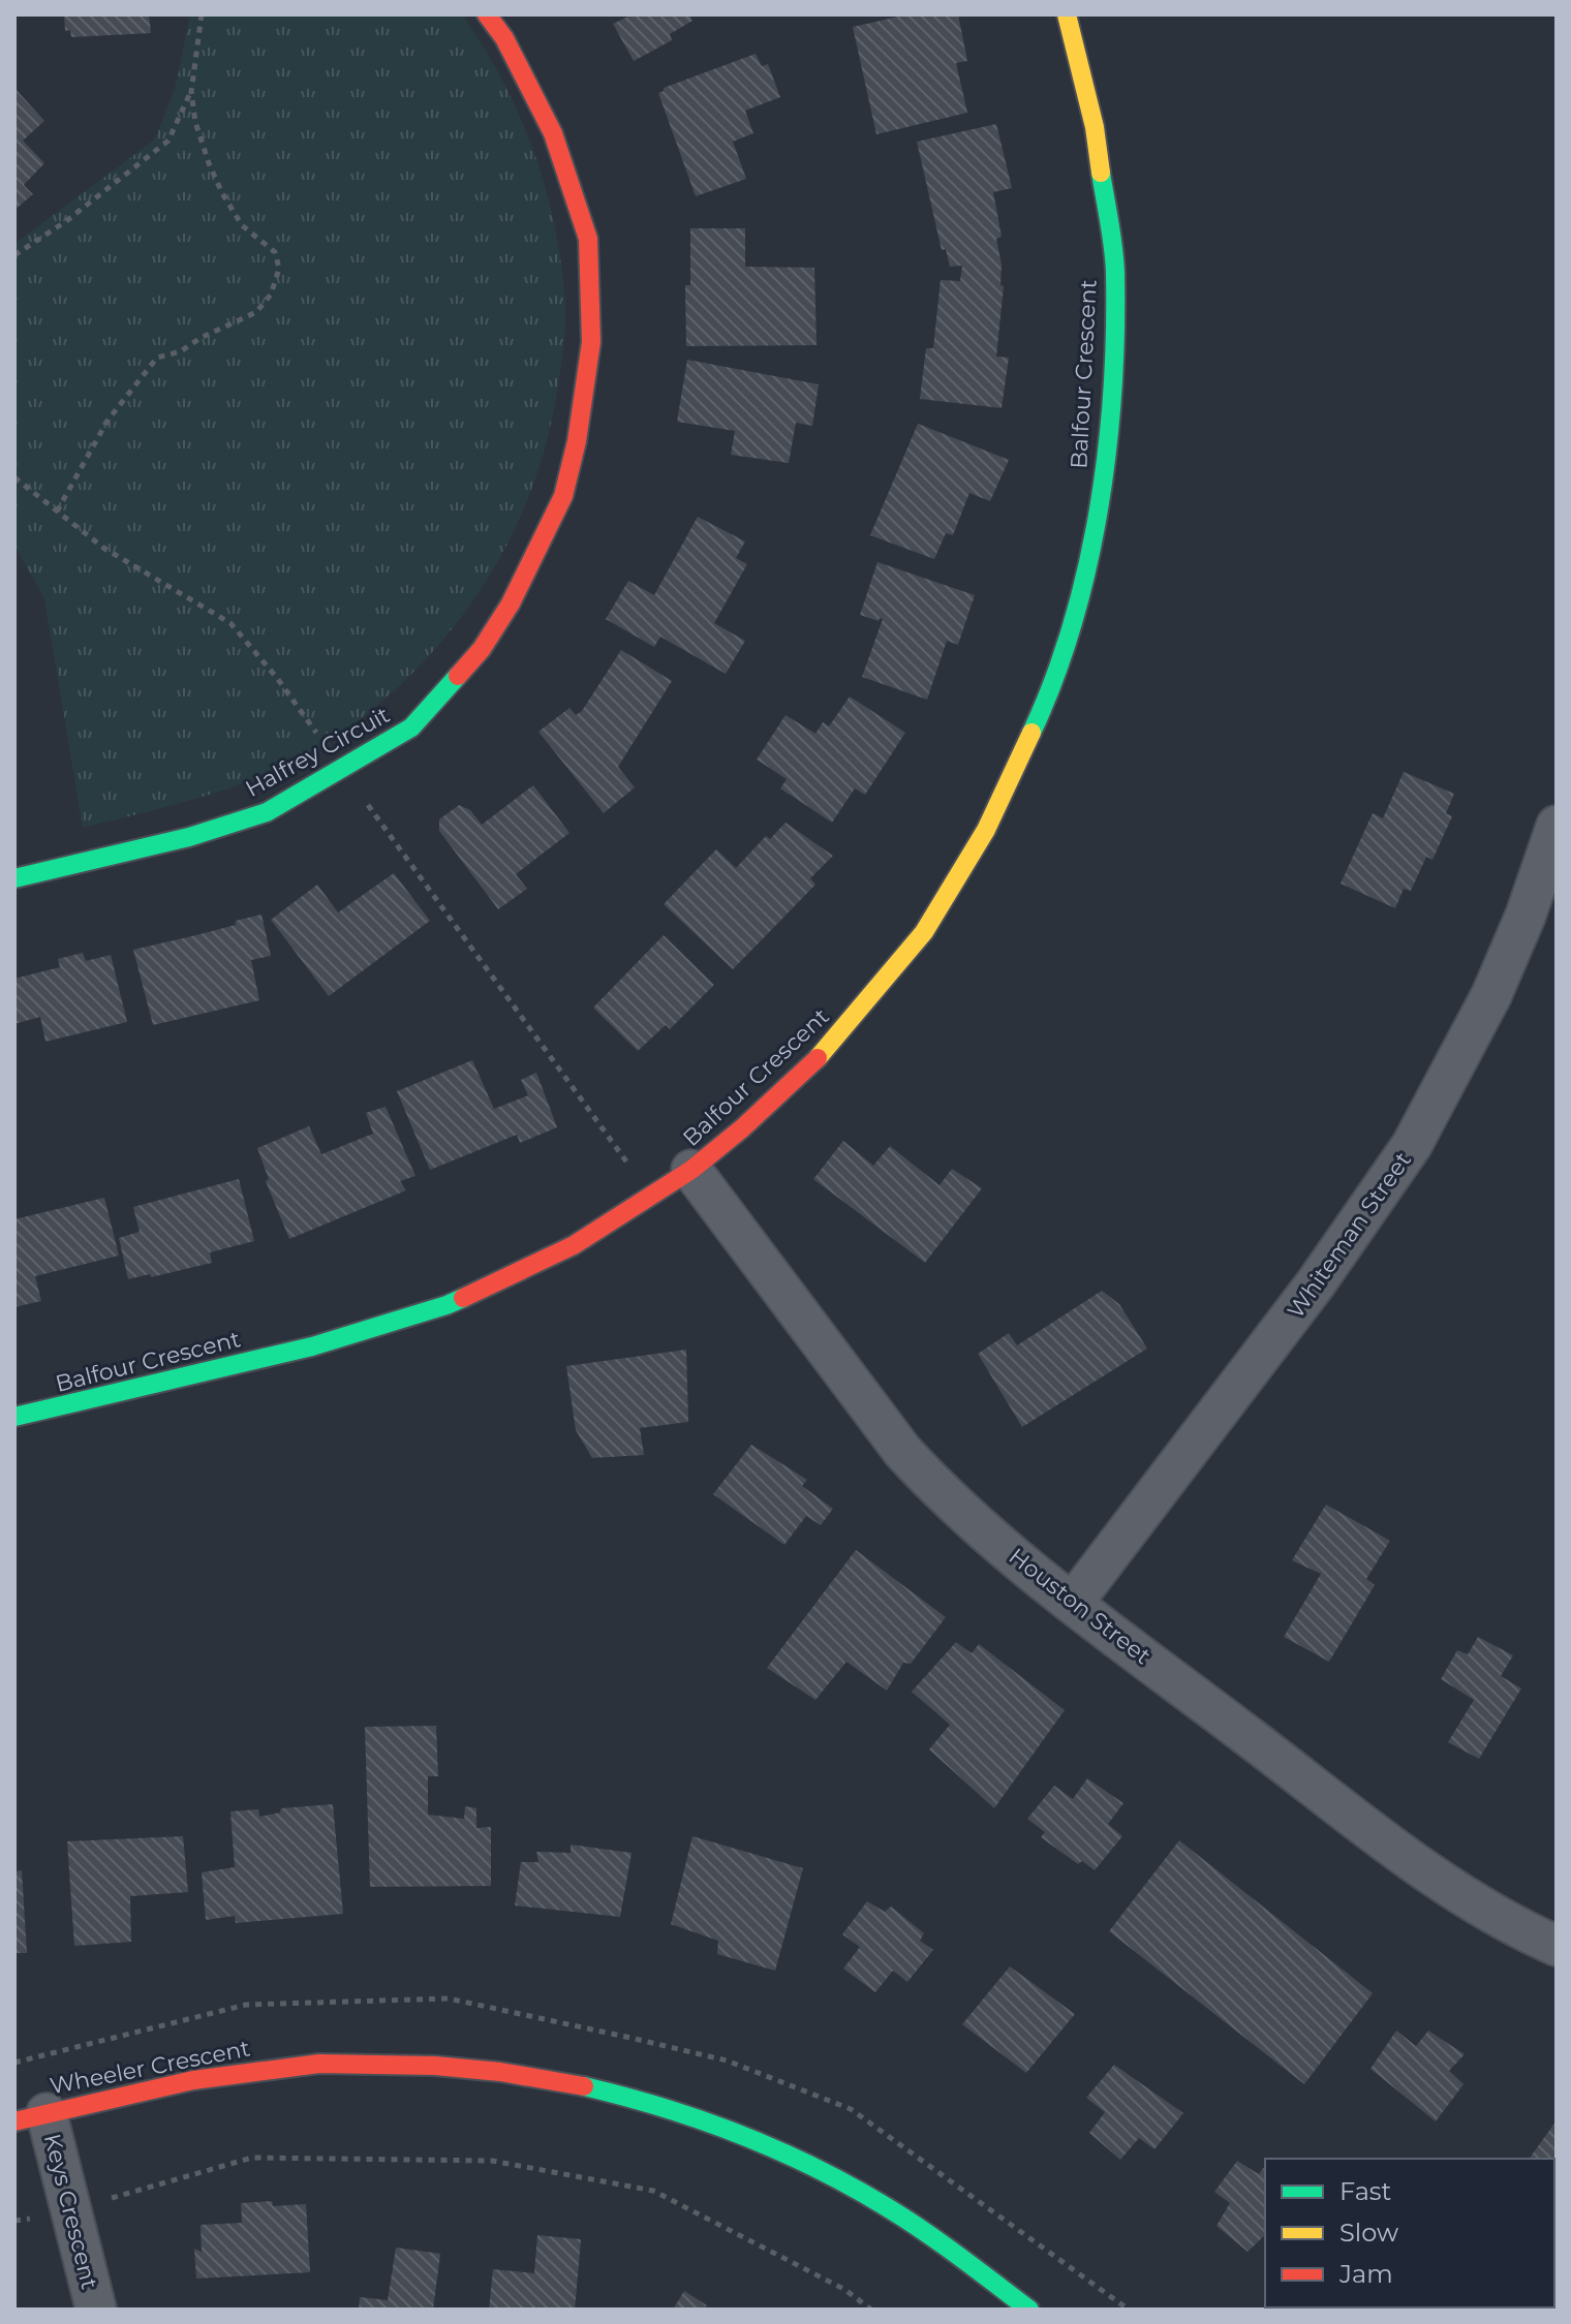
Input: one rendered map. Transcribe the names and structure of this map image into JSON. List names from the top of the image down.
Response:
{
  "streets": {
    "street": [
      "Balfour Crescent",
      "Halfrey Circuit",
      "Whiteman Street",
      "Houston Street",
      "Wheeler Crescent",
      "Keys Crescent"
    ]
  },
  "crossings": [
    ["Balfour Crescent", "Houston Street"],
    ["Whiteman Street", "Houston Street"],
    ["Wheeler Crescent", "Keys Crescent"]
  ],
  "legend": ["Fast", "Slow", "Jam"]
}
